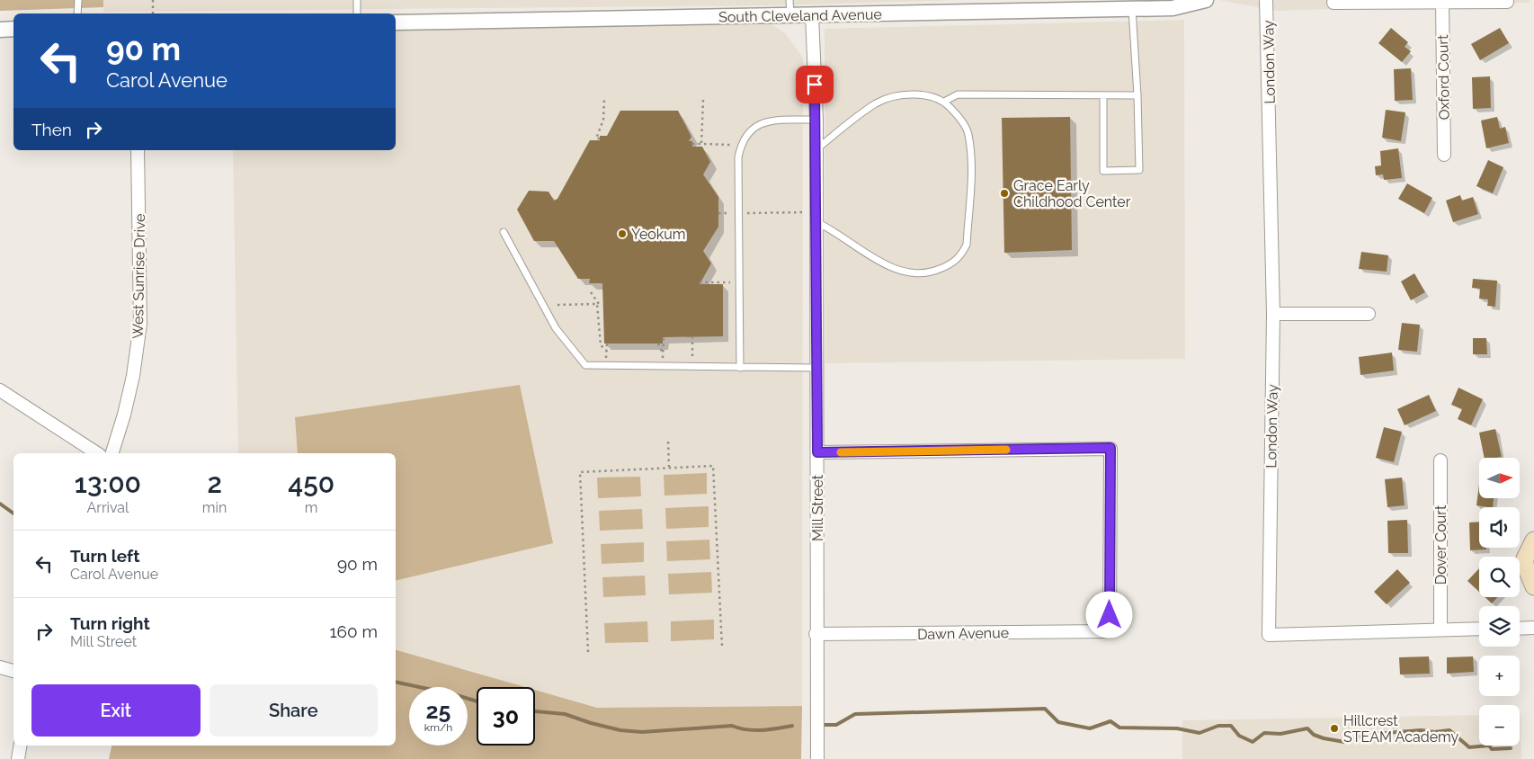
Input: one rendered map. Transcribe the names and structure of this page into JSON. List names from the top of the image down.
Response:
{
  "streets": {
    "street": [
      "South Cleveland Avenue",
      "London Way",
      "Oxford Court",
      "West Sunrise Drive",
      "Mill Street",
      "Dover Court",
      "Dawn Avenue"
    ]
  },
  "crossings": [
    ["South Cleveland Avenue", "Mill Street"],
    ["London Way", "Dover Court"],
    ["Mill Street", "Dawn Avenue"]
  ],
  "places": ["Grace Early Childhood Center", "Yeokum", "Hillcrest STEAM Academy"],
  "north": "right",
  "page": {
    "turn": ["90 m", "Carol Avenue"],
    "then": "Then",
    "eta": [
      "13:00",
      "Arrival",
      "2",
      "min",
      "450",
      "m"
    ],
    "map_buttons": ["+", "−"],
    "list": [
      {
        "name": "Turn left",
        "note": "Carol Avenue",
        "value": "90 m"
      },
      {
        "name": "Turn right",
        "note": "Mill Street",
        "value": "160 m"
      }
    ],
    "buttons": ["Exit", "Share"],
    "speed": "25 km/h",
    "limit": "30"
  }
}
